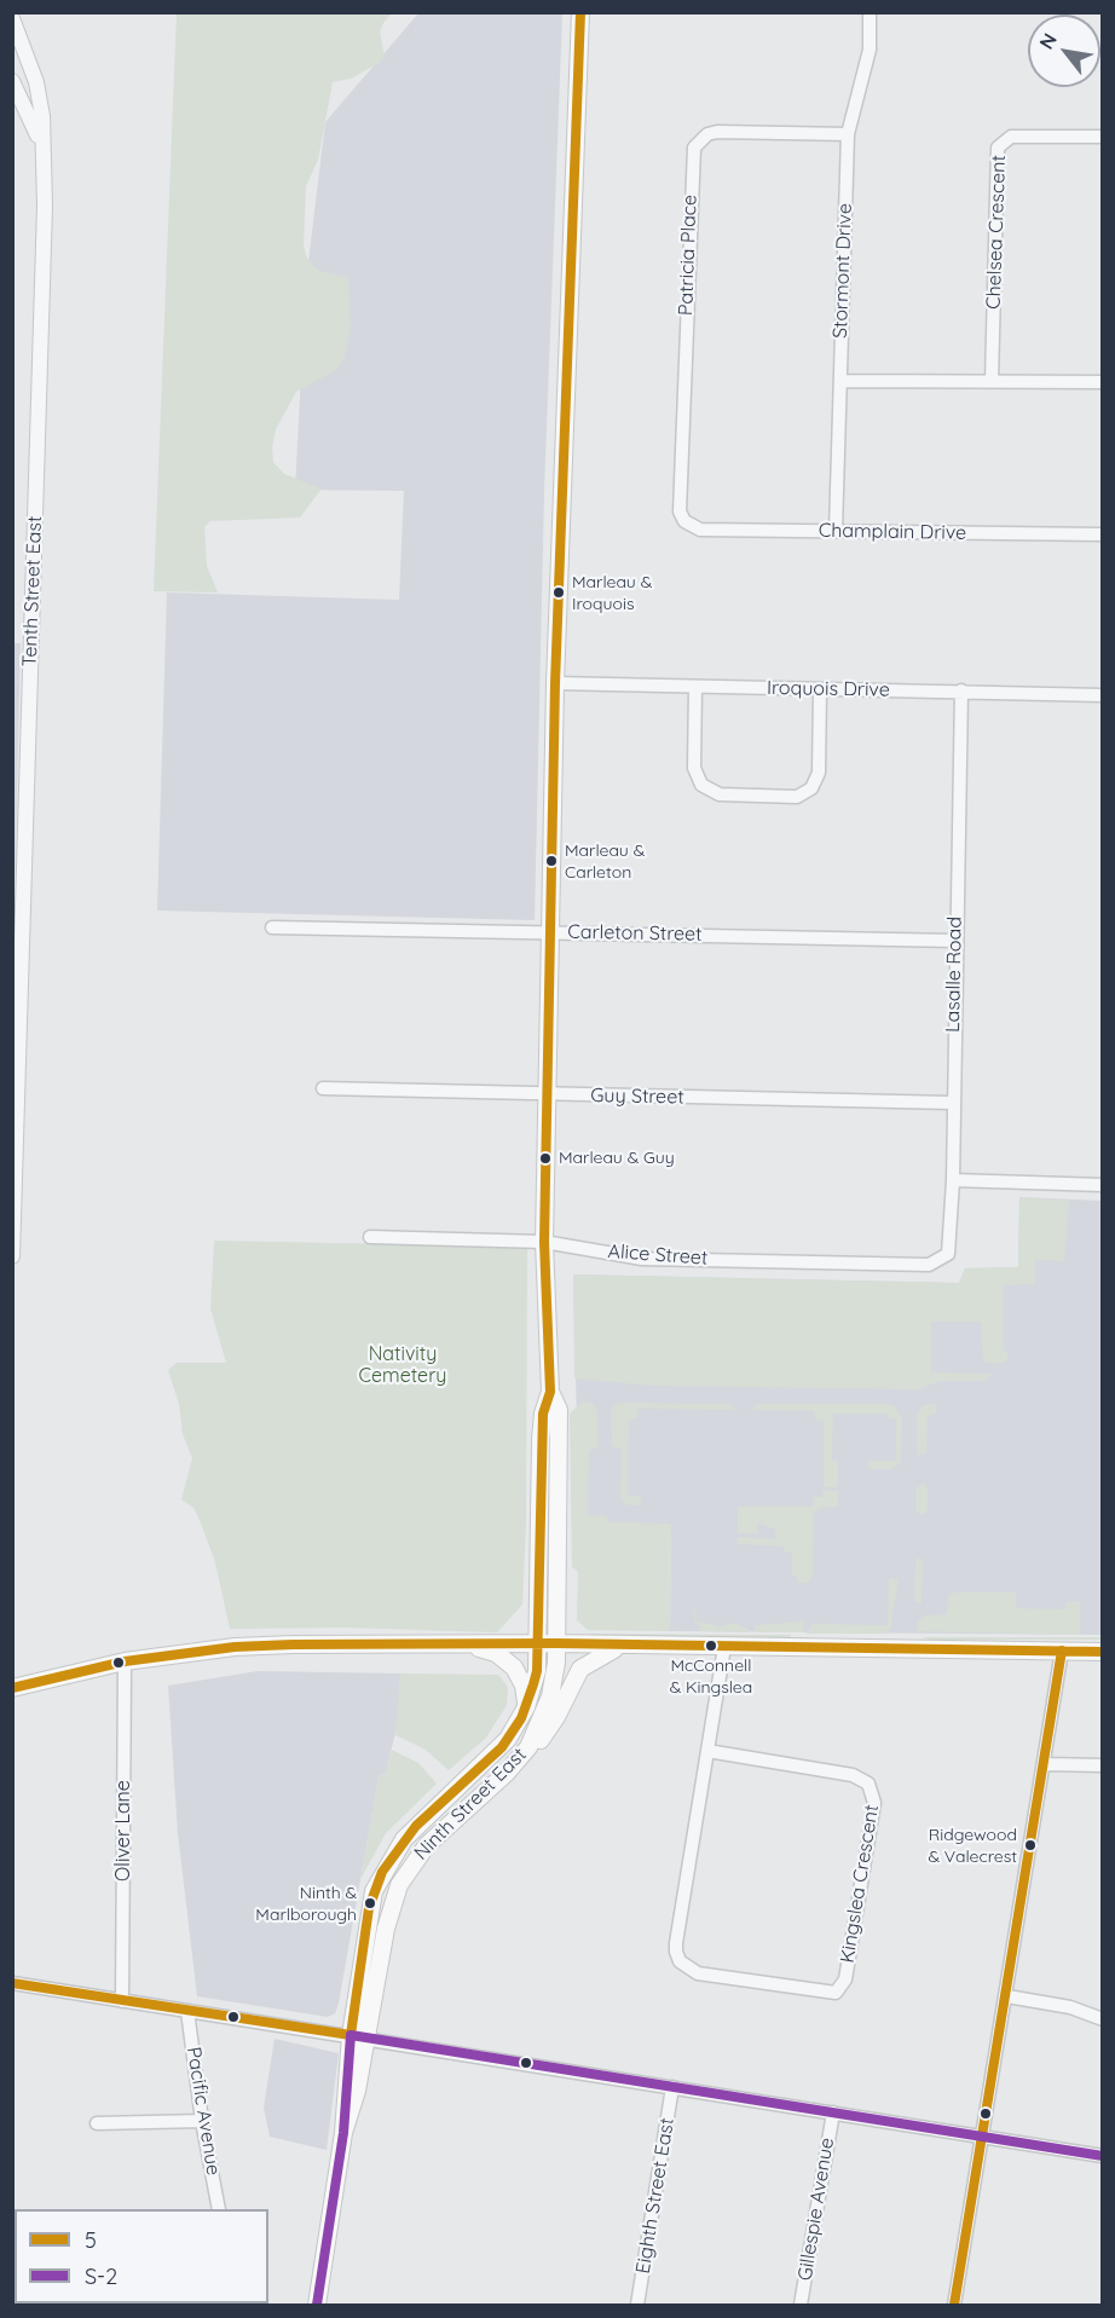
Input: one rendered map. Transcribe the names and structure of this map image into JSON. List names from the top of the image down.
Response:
{
  "streets": {
    "main road": ["Ninth Street East"],
    "street": [
      "Chelsea Crescent",
      "Patricia Place",
      "Stormont Drive",
      "Champlain Drive",
      "Tenth Street East",
      "Iroquois Drive",
      "Carleton Street",
      "Lasalle Road",
      "Guy Street",
      "Alice Street",
      "Oliver Lane",
      "Kingslea Crescent",
      "Pacific Avenue",
      "Eighth Street East",
      "Gillespie Avenue"
    ]
  },
  "crossings": [
    ["Patricia Place", "Stormont Drive"],
    ["Patricia Place", "Champlain Drive"],
    ["Stormont Drive", "Champlain Drive"],
    ["Iroquois Drive", "Lasalle Road"],
    ["Carleton Street", "Lasalle Road"],
    ["Lasalle Road", "Guy Street"],
    ["Lasalle Road", "Alice Street"]
  ],
  "parks": ["Nativity Cemetery"],
  "places": [
    "Marleau & Iroquois",
    "Marleau & Carleton",
    "Marleau & Guy",
    "McConnell & Kingslea",
    "Ridgewood & Valecrest",
    "Ninth & Marlborough"
  ],
  "lines": ["transit line 5", "transit line S-2"],
  "legend": ["5", "S-2"],
  "north": "top left"
}
